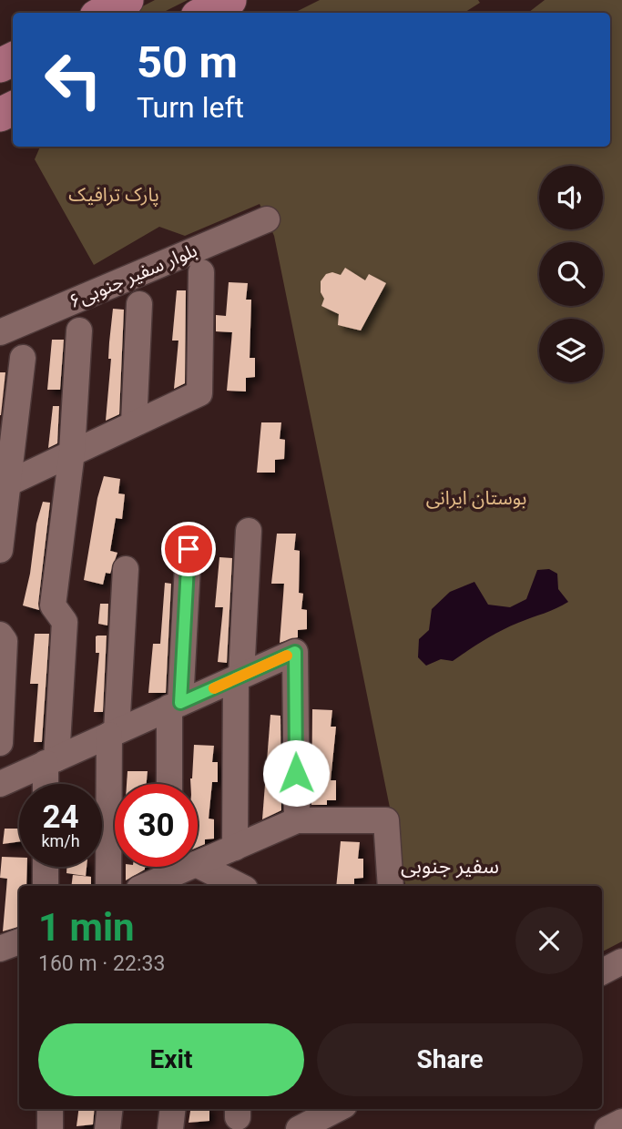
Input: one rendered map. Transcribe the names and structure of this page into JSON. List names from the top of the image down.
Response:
{
  "streets": {
    "street": ["بلوار سفیر جنوبی۶"]
  },
  "districts": ["سفیر جنوبی"],
  "parks": ["پارک ترافیک", "بوستان ایرانی"],
  "page": {
    "turn": ["50 m", "Turn left"],
    "speed": "24 km/h",
    "limit": "30",
    "heading": ["1 min", "160 m · 22:33"],
    "buttons": ["Exit", "Share"]
  }
}
